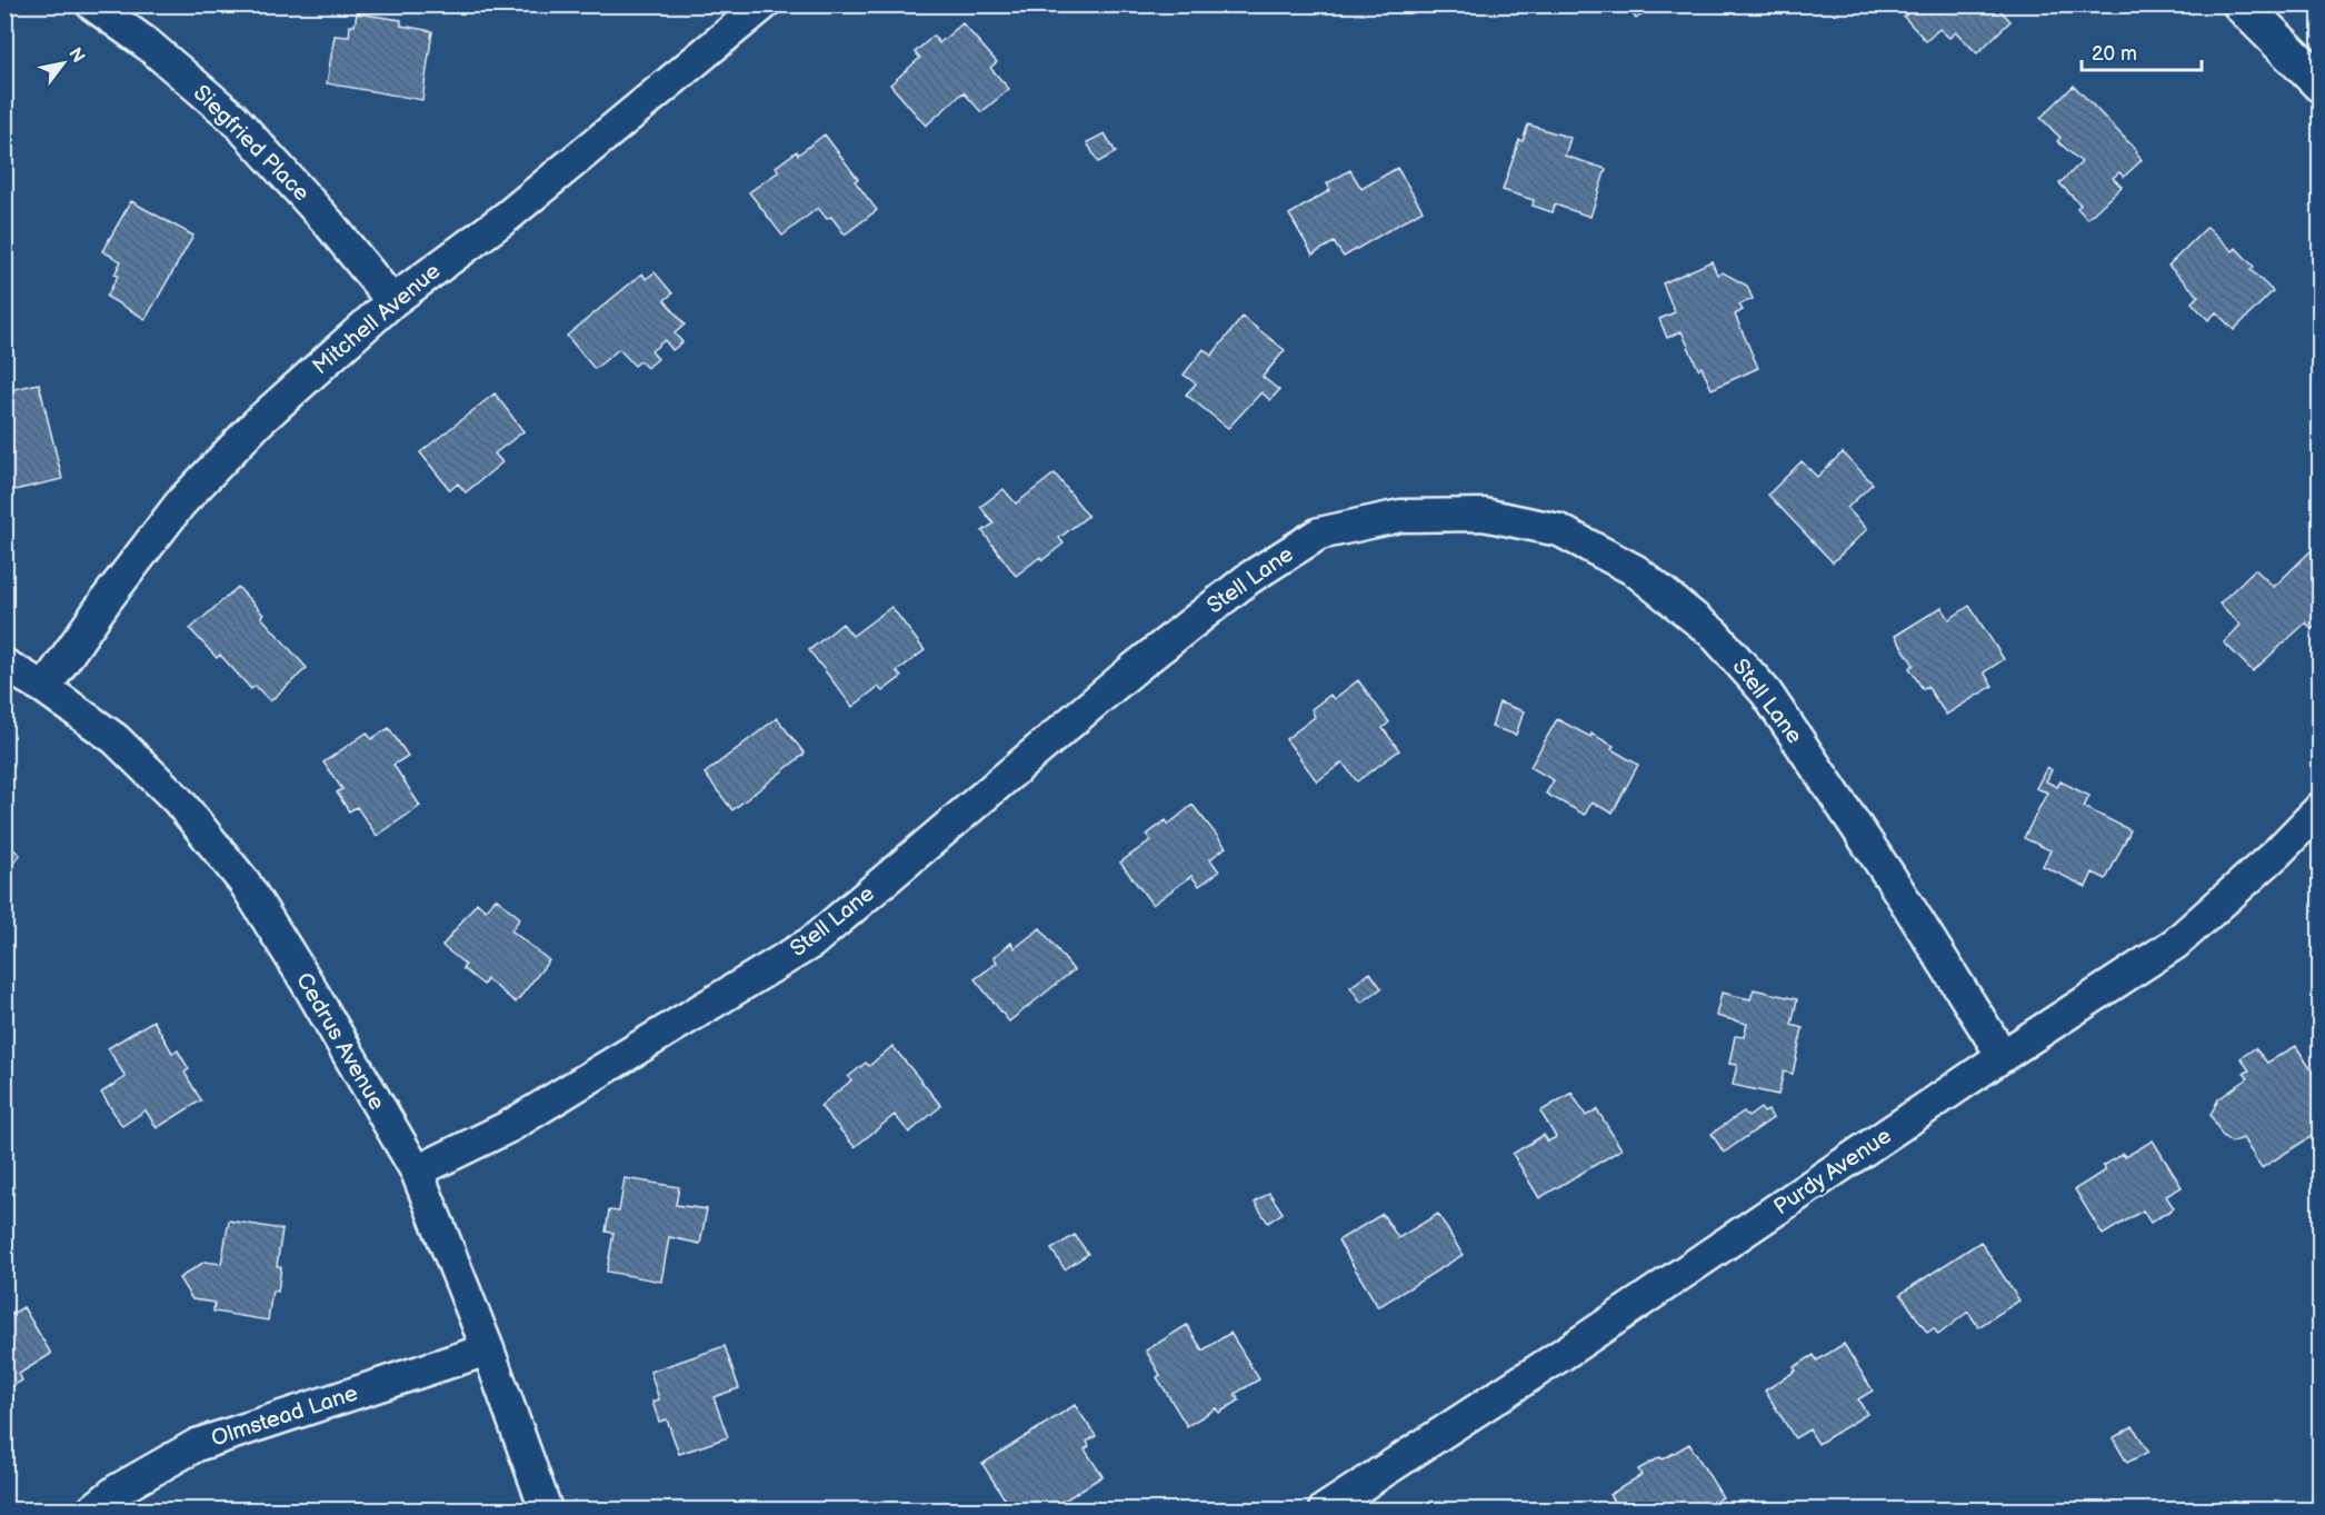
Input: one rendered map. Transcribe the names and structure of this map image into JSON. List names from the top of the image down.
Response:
{
  "streets": {
    "street": [
      "Siegfried Place",
      "Mitchell Avenue",
      "Stell Lane",
      "Cedrus Avenue",
      "Purdy Avenue",
      "Olmstead Lane"
    ]
  },
  "crossings": [
    ["Siegfried Place", "Mitchell Avenue"],
    ["Mitchell Avenue", "Cedrus Avenue"],
    ["Stell Lane", "Cedrus Avenue"],
    ["Stell Lane", "Purdy Avenue"],
    ["Cedrus Avenue", "Olmstead Lane"]
  ],
  "scale_bar": "20 m",
  "north": "top right"
}
